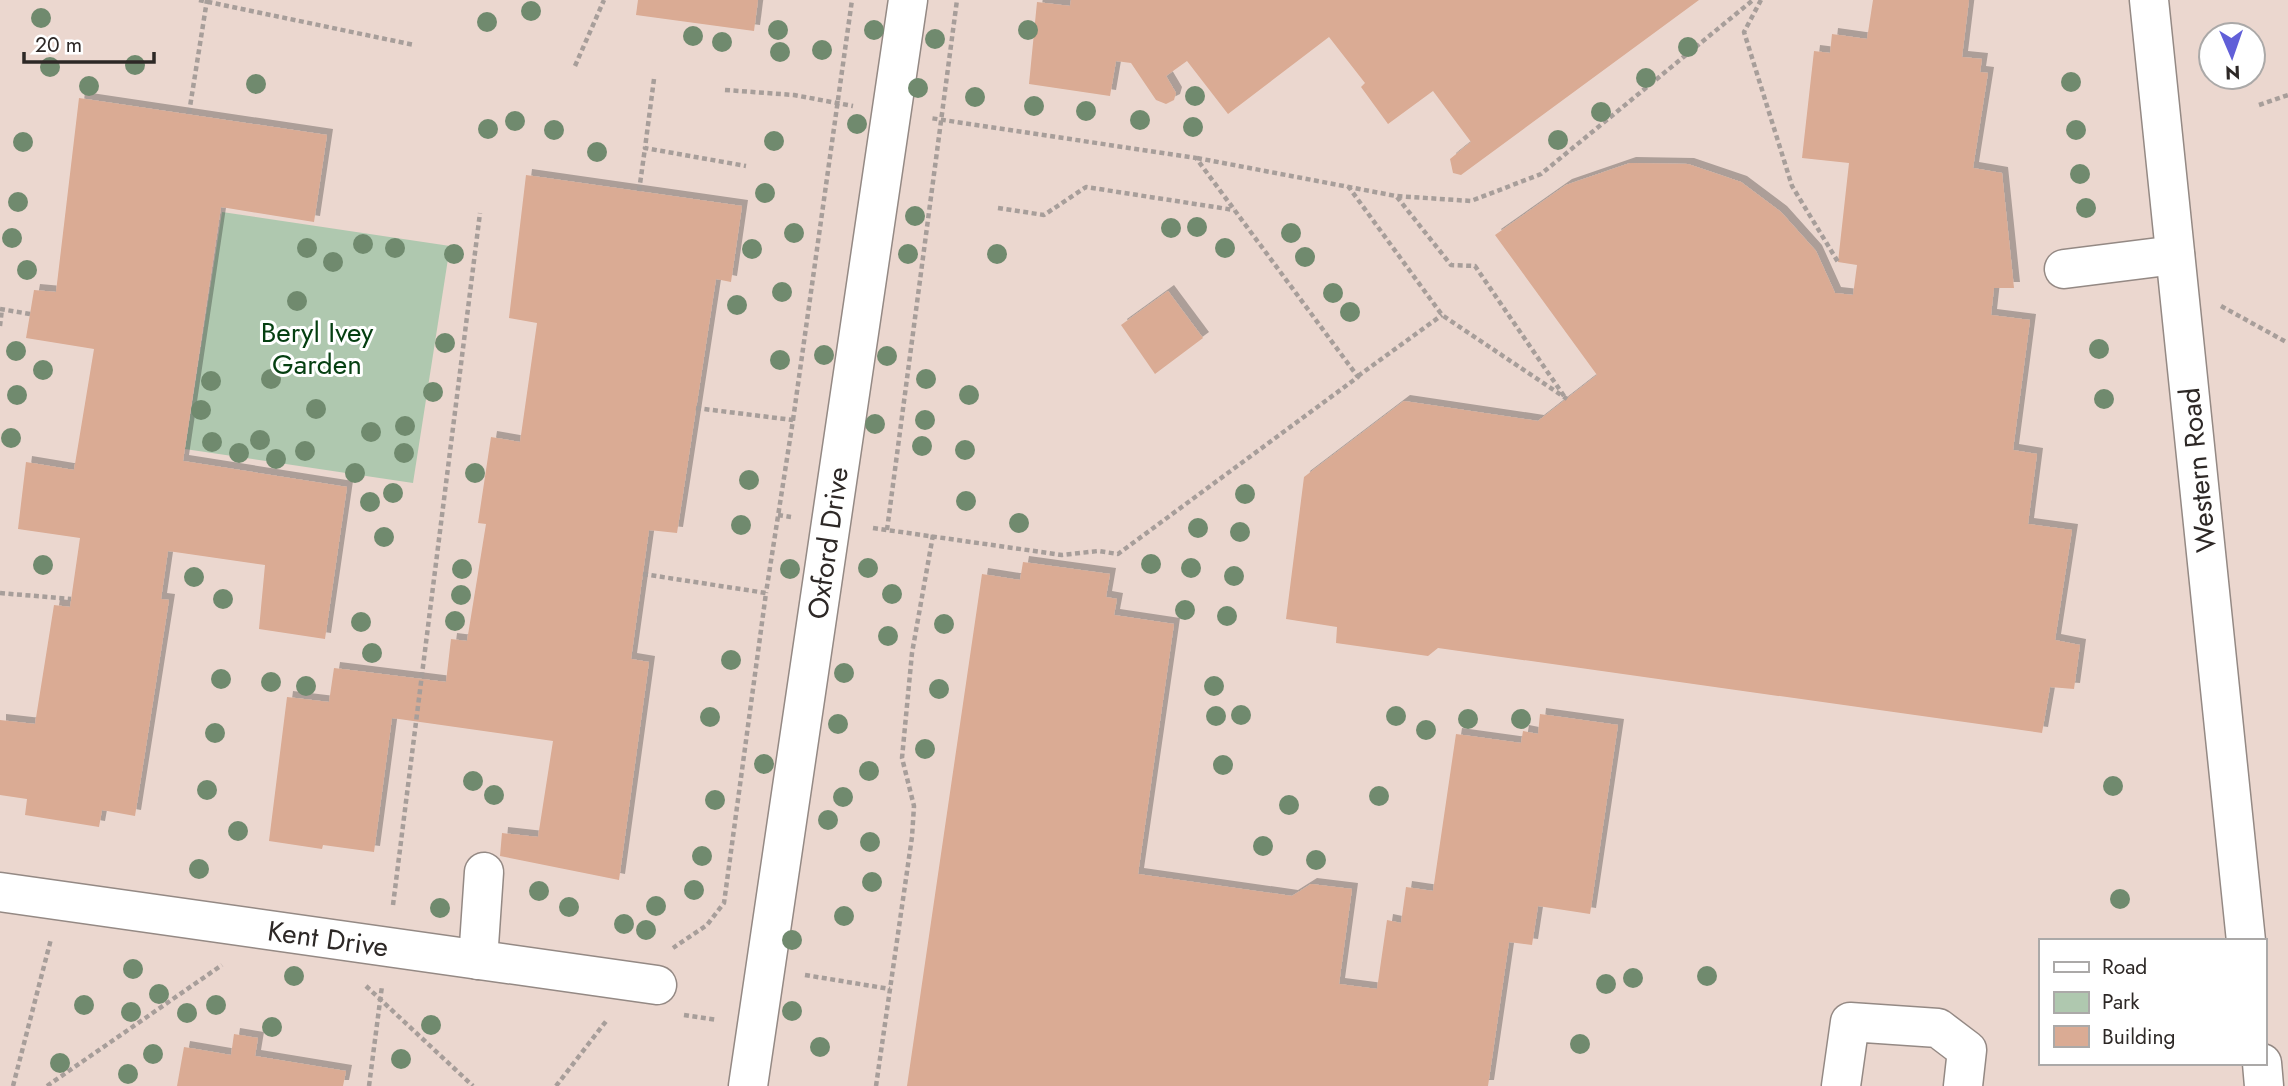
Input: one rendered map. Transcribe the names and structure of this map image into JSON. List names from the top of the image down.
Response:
{
  "streets": {
    "main road": ["Western Road", "Oxford Drive", "Kent Drive"]
  },
  "parks": ["Beryl Ivey Garden"],
  "legend": ["Road", "Park", "Building"],
  "scale_bar": "20 m",
  "north": "bottom"
}
